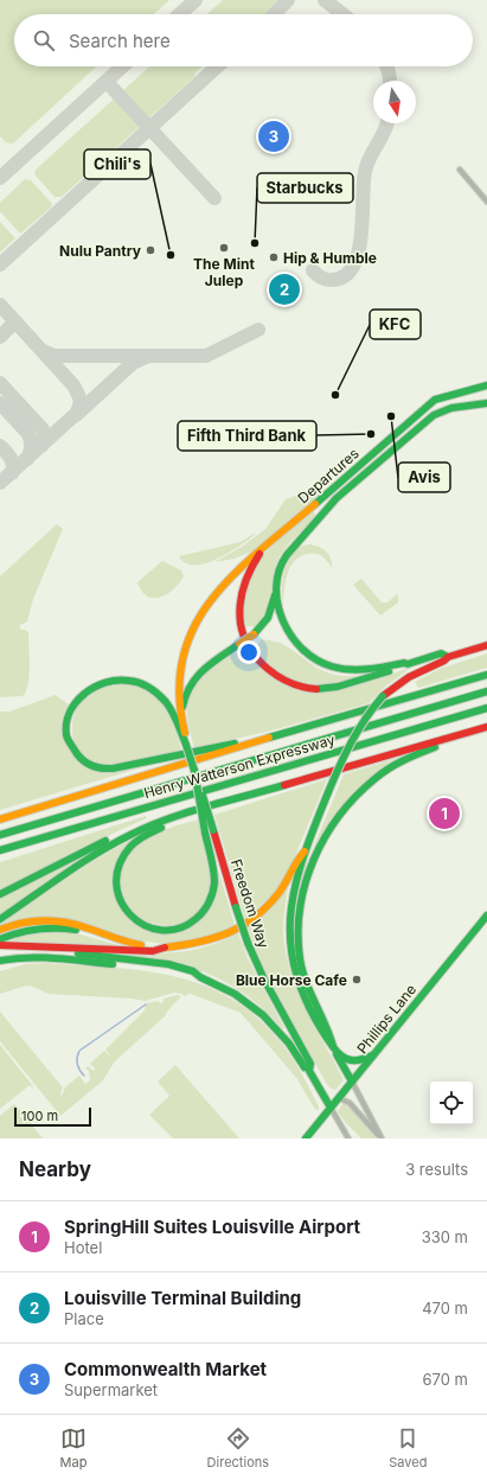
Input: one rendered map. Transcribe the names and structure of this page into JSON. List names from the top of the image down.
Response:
{
  "streets": {
    "main road": [
      "Departures",
      "Henry Watterson Expressway",
      "Freedom Way",
      "Phillips Lane"
    ]
  },
  "crossings": [
    ["Departures", "Freedom Way"],
    ["Freedom Way", "Phillips Lane"]
  ],
  "places": [
    "Starbucks",
    "The Mint Julep",
    "Nulu Pantry",
    "Chili's",
    "Hip & Humble",
    "KFC",
    "Avis",
    "Fifth Third Bank",
    "Blue Horse Cafe"
  ],
  "scale_bar": "100 m",
  "north": "bottom",
  "page": {
    "search": "Search here",
    "pins": ["3", "2", "1"],
    "scale": "100 m",
    "heading": ["Nearby", "3 results"],
    "list": [
      {
        "mark": "1",
        "name": "SpringHill Suites Louisville Airport",
        "note": "Hotel",
        "value": "330 m"
      },
      {
        "mark": "2",
        "name": "Louisville Terminal Building",
        "note": "Place",
        "value": "470 m"
      },
      {
        "mark": "3",
        "name": "Commonwealth Market",
        "note": "Supermarket",
        "value": "670 m"
      }
    ],
    "nav": ["Map", "Directions", "Saved"]
  }
}
